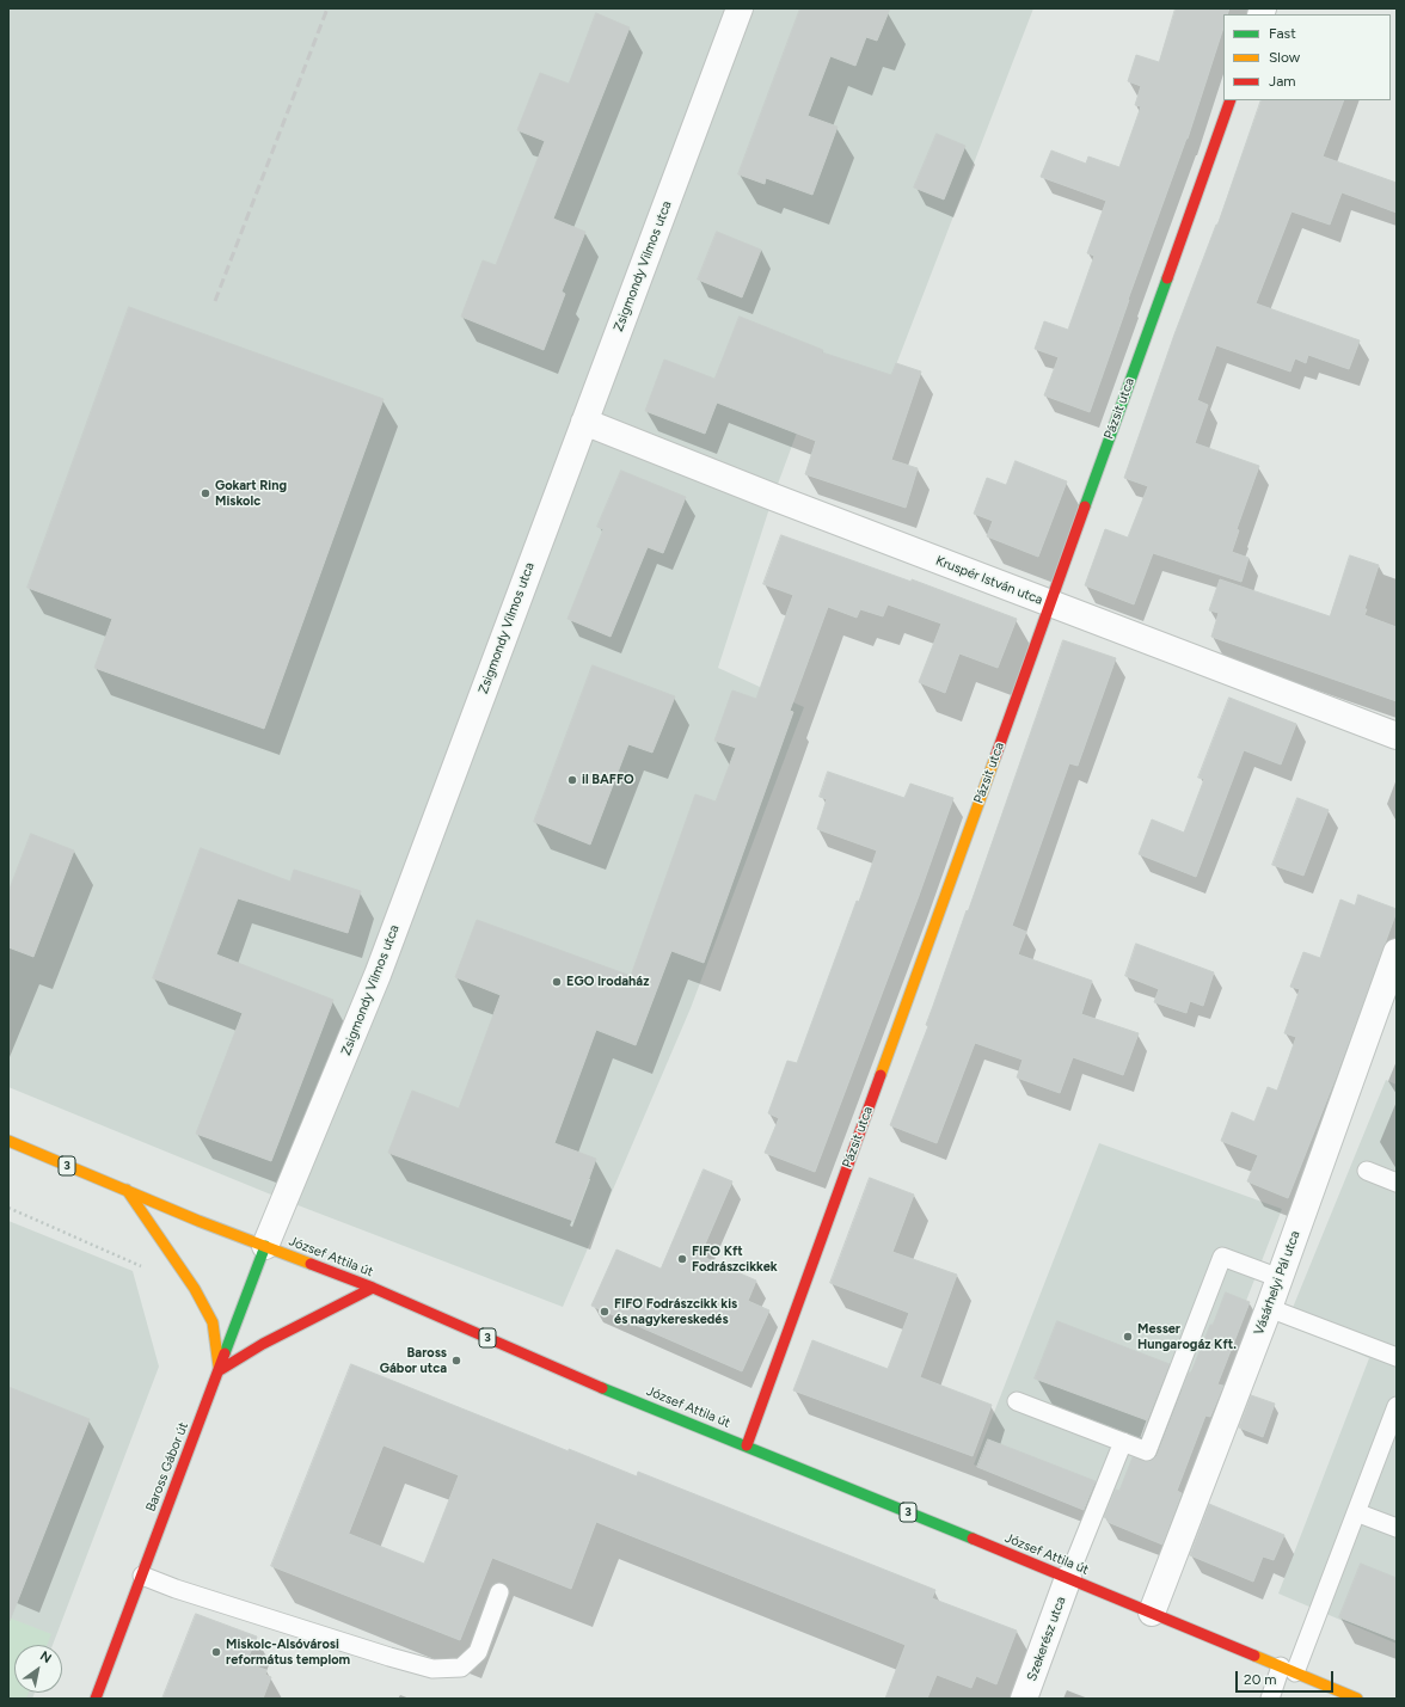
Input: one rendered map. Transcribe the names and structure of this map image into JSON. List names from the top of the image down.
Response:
{
  "streets": {
    "street": [
      "Zsigmondy Vilmos utca",
      "Pázsit utca",
      "Kruspér István utca",
      "3",
      "József Attila út",
      "Vásárhelyi Pál utca",
      "Baross Gábor út",
      "Szekerész utca"
    ]
  },
  "crossings": [
    ["Zsigmondy Vilmos utca", "Kruspér István utca"],
    ["Zsigmondy Vilmos utca", "József Attila út"],
    ["Zsigmondy Vilmos utca", "Baross Gábor út"],
    ["Pázsit utca", "Kruspér István utca"],
    ["Pázsit utca", "József Attila út"],
    ["József Attila út", "Vásárhelyi Pál utca"],
    ["József Attila út", "Baross Gábor út"],
    ["József Attila út", "Szekerész utca"]
  ],
  "places": [
    "Gokart Ring Miskolc",
    "il BAFFO",
    "EGO Irodaház",
    "FIFO Kft Fodrászcikkek",
    "FIFO Fodrászcikk kis és nagykereskedés",
    "Messer Hungarogáz Kft.",
    "Baross Gábor utca",
    "Miskolc-Alsóvárosi református templom"
  ],
  "legend": ["Fast", "Slow", "Jam"],
  "scale_bar": "20 m",
  "north": "top right"
}
